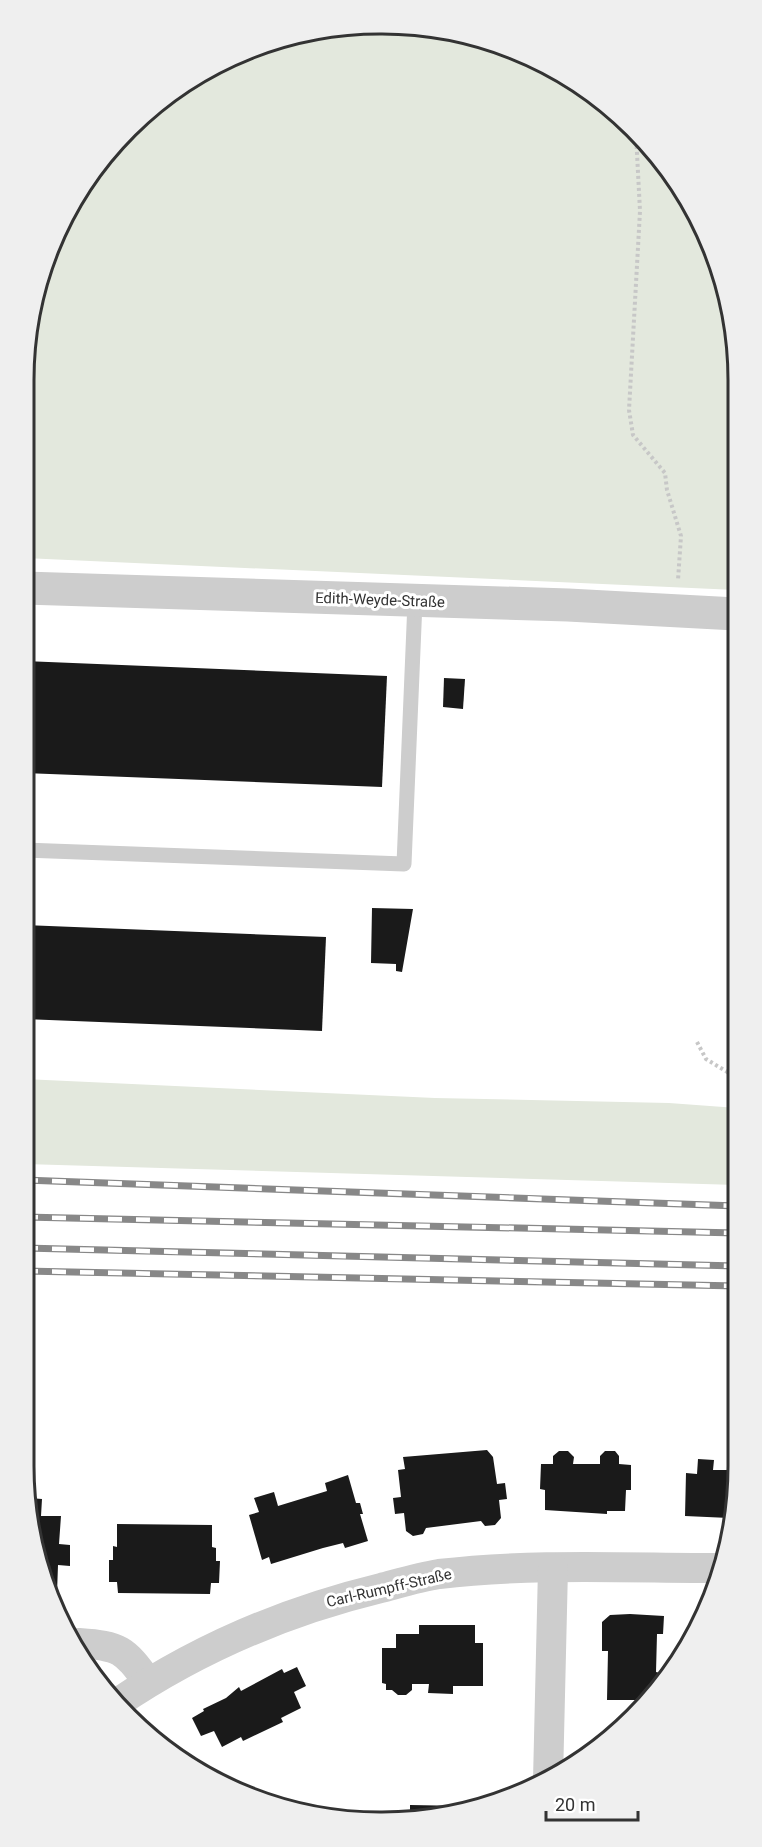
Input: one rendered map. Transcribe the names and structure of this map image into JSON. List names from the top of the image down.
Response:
{
  "streets": {
    "street": ["Edith-Weyde-Straße", "Carl-Rumpff-Straße"]
  },
  "scale_bar": "20 m"
}
